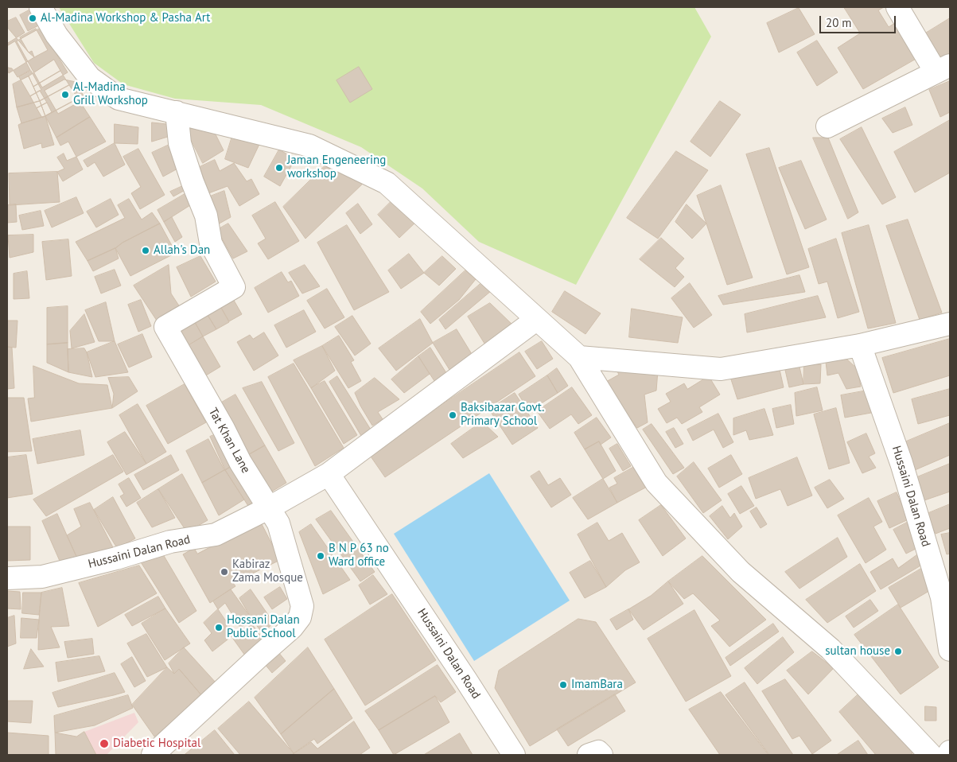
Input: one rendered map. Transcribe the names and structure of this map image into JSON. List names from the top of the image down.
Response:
{
  "streets": {
    "street": ["Tat Khan Lane", "Hussaini Dalan Road"]
  },
  "crossings": [
    ["Tat Khan Lane", "Hussaini Dalan Road"]
  ],
  "places": [
    "Al-Madina Workshop & Pasha Art",
    "Al-Madina Grill Workshop",
    "Jaman Engeneering workshop",
    "Allah's Dan",
    "Baksibazar Govt. Primary School",
    "B N P 63 no Ward office",
    "Kabiraz Zama Mosque",
    "Hossani Dalan Public School",
    "sultan house",
    "ImamBara",
    "Diabetic Hospital"
  ],
  "scale_bar": "20 m"
}
